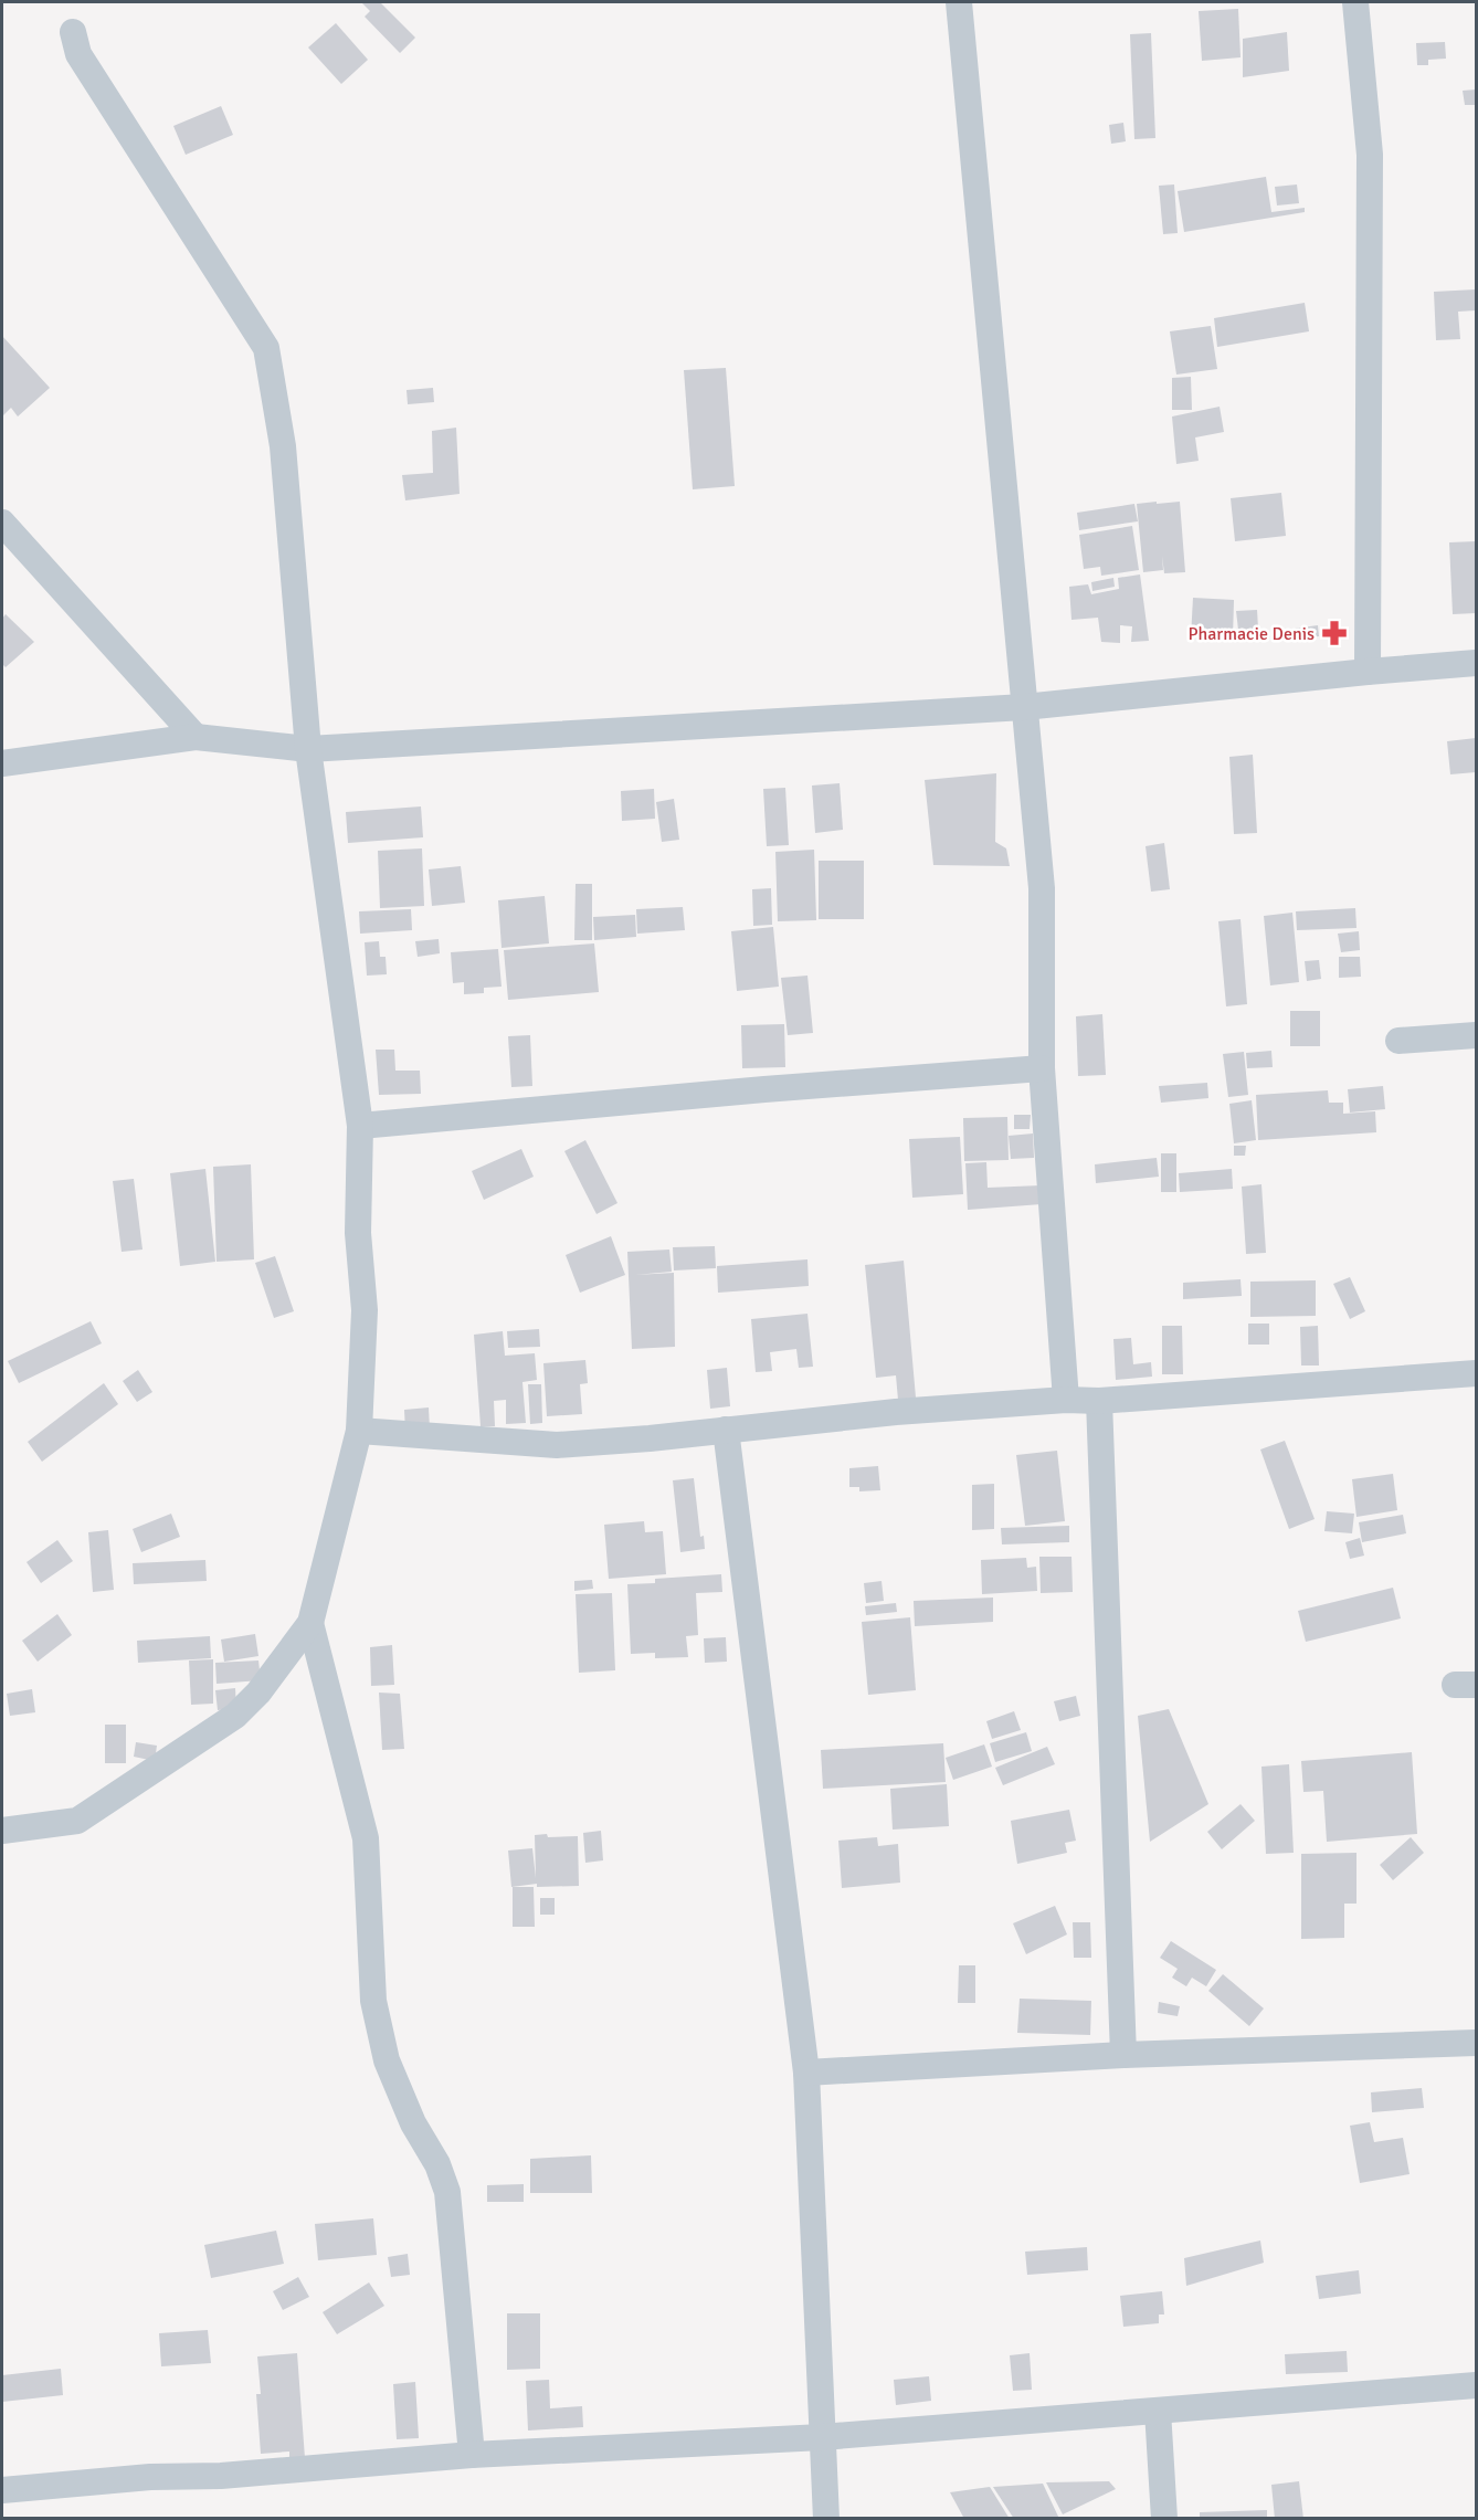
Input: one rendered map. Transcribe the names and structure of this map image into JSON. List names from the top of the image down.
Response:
{
  "places": {
    "pharmacy": ["Pharmacie Denis"]
  }
}
